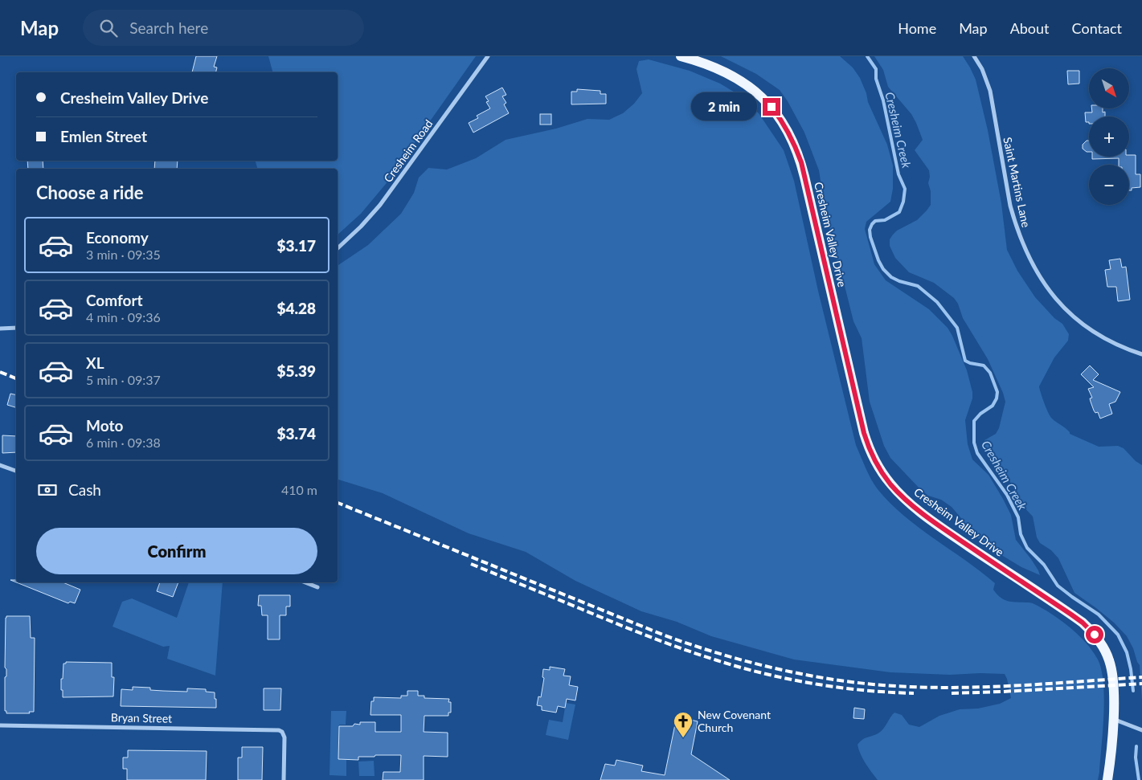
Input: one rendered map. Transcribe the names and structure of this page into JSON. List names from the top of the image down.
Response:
{
  "streets": {
    "main road": ["Cresheim Valley Drive"],
    "street": ["Cresheim Road", "Saint Martins Lane", "Bryan Street"]
  },
  "water": ["Cresheim Creek"],
  "places": {
    "church": ["New Covenant Church"]
  },
  "north": "bottom right",
  "page": {
    "header": "Map",
    "search": "Search here",
    "nav": [
      "Home",
      "Map",
      "About",
      "Contact"
    ],
    "map_buttons": ["+", "−"],
    "banner": ["Cresheim Valley Drive", "Emlen Street"],
    "bubble": "2 min",
    "heading": "Choose a ride",
    "list": [
      {
        "name": "Economy",
        "note": "3 min · 09:35",
        "value": "$3.17"
      },
      {
        "name": "Comfort",
        "note": "4 min · 09:36",
        "value": "$4.28"
      },
      {
        "name": "XL",
        "note": "5 min · 09:37",
        "value": "$5.39"
      },
      {
        "name": "Moto",
        "note": "6 min · 09:38",
        "value": "$3.74"
      }
    ],
    "pay": ["Cash", "410 m"],
    "buttons": "Confirm"
  }
}
